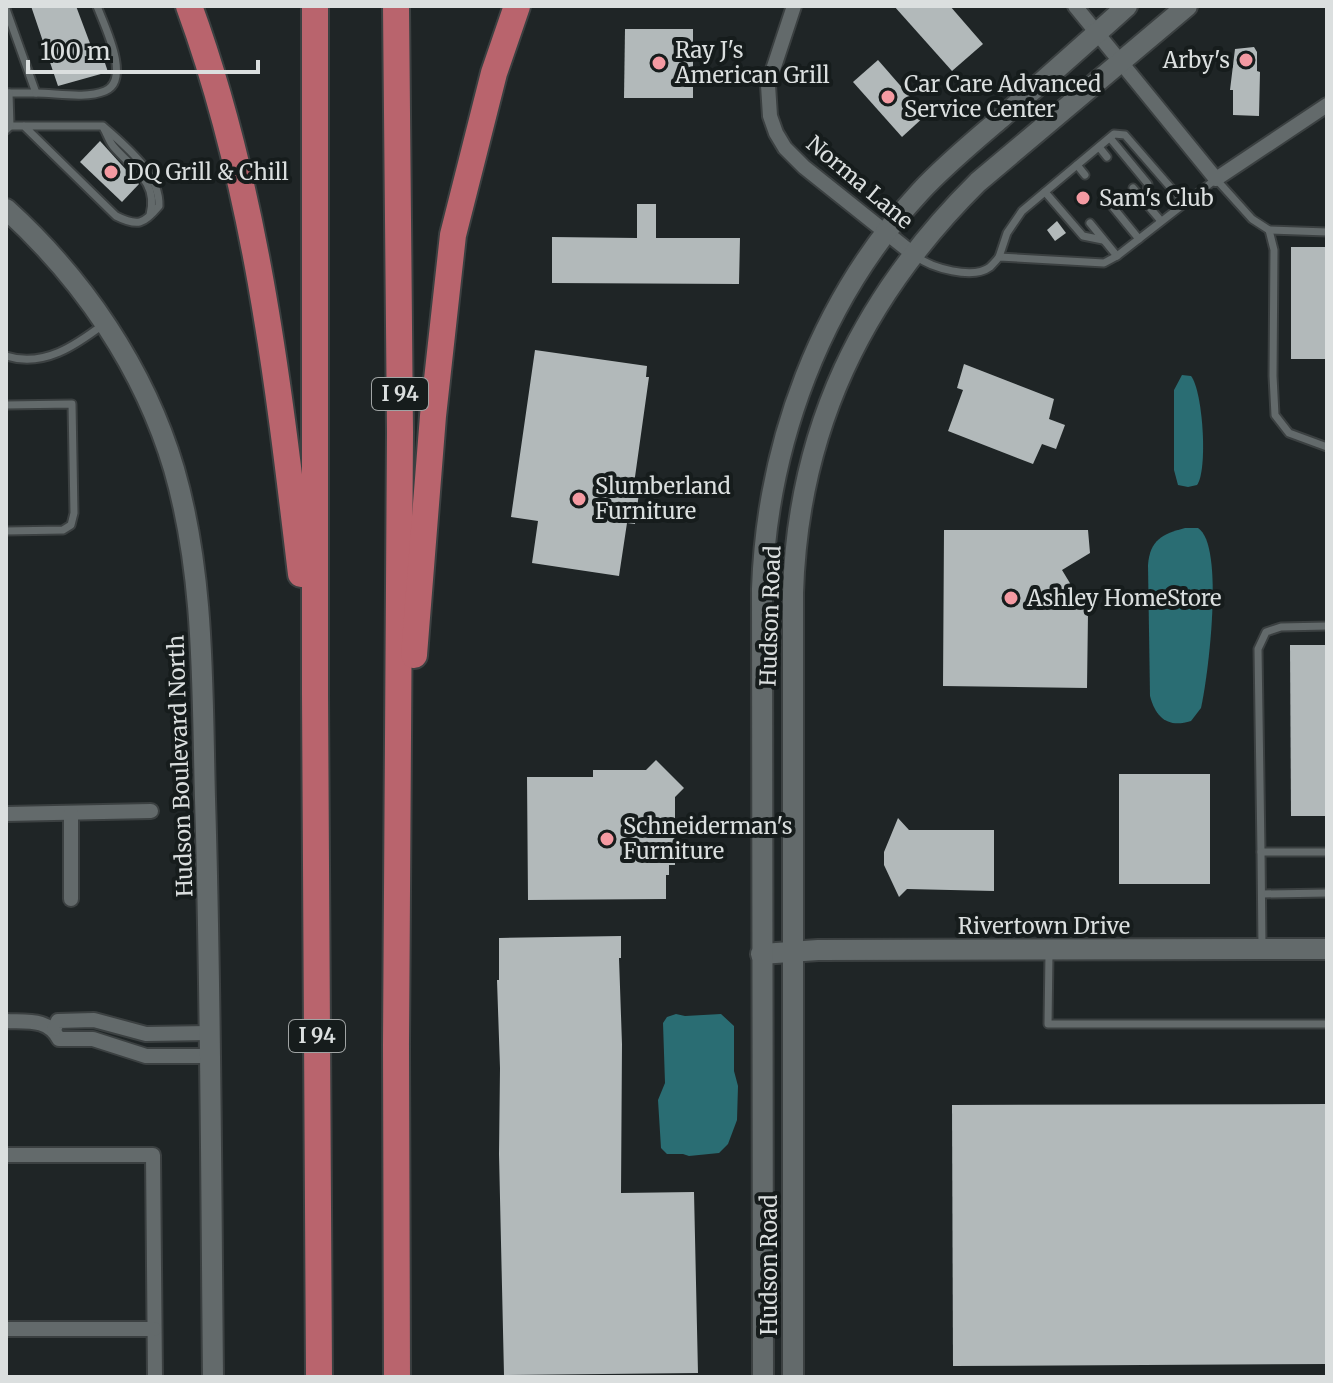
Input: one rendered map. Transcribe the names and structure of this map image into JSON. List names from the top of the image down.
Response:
{
  "streets": {
    "highway": ["I 94"],
    "street": [
      "Norma Lane",
      "Hudson Road",
      "Hudson Boulevard North",
      "Rivertown Drive"
    ]
  },
  "crossings": [
    ["Norma Lane", "Hudson Road"],
    ["Hudson Road", "Rivertown Drive"]
  ],
  "places": [
    "Arby's",
    "Ray J's American Grill",
    "Car Care Advanced Service Center",
    "DQ Grill & Chill",
    "Sam's Club",
    "Slumberland Furniture",
    "Ashley HomeStore",
    "Schneiderman's Furniture"
  ],
  "scale_bar": "100 m"
}
